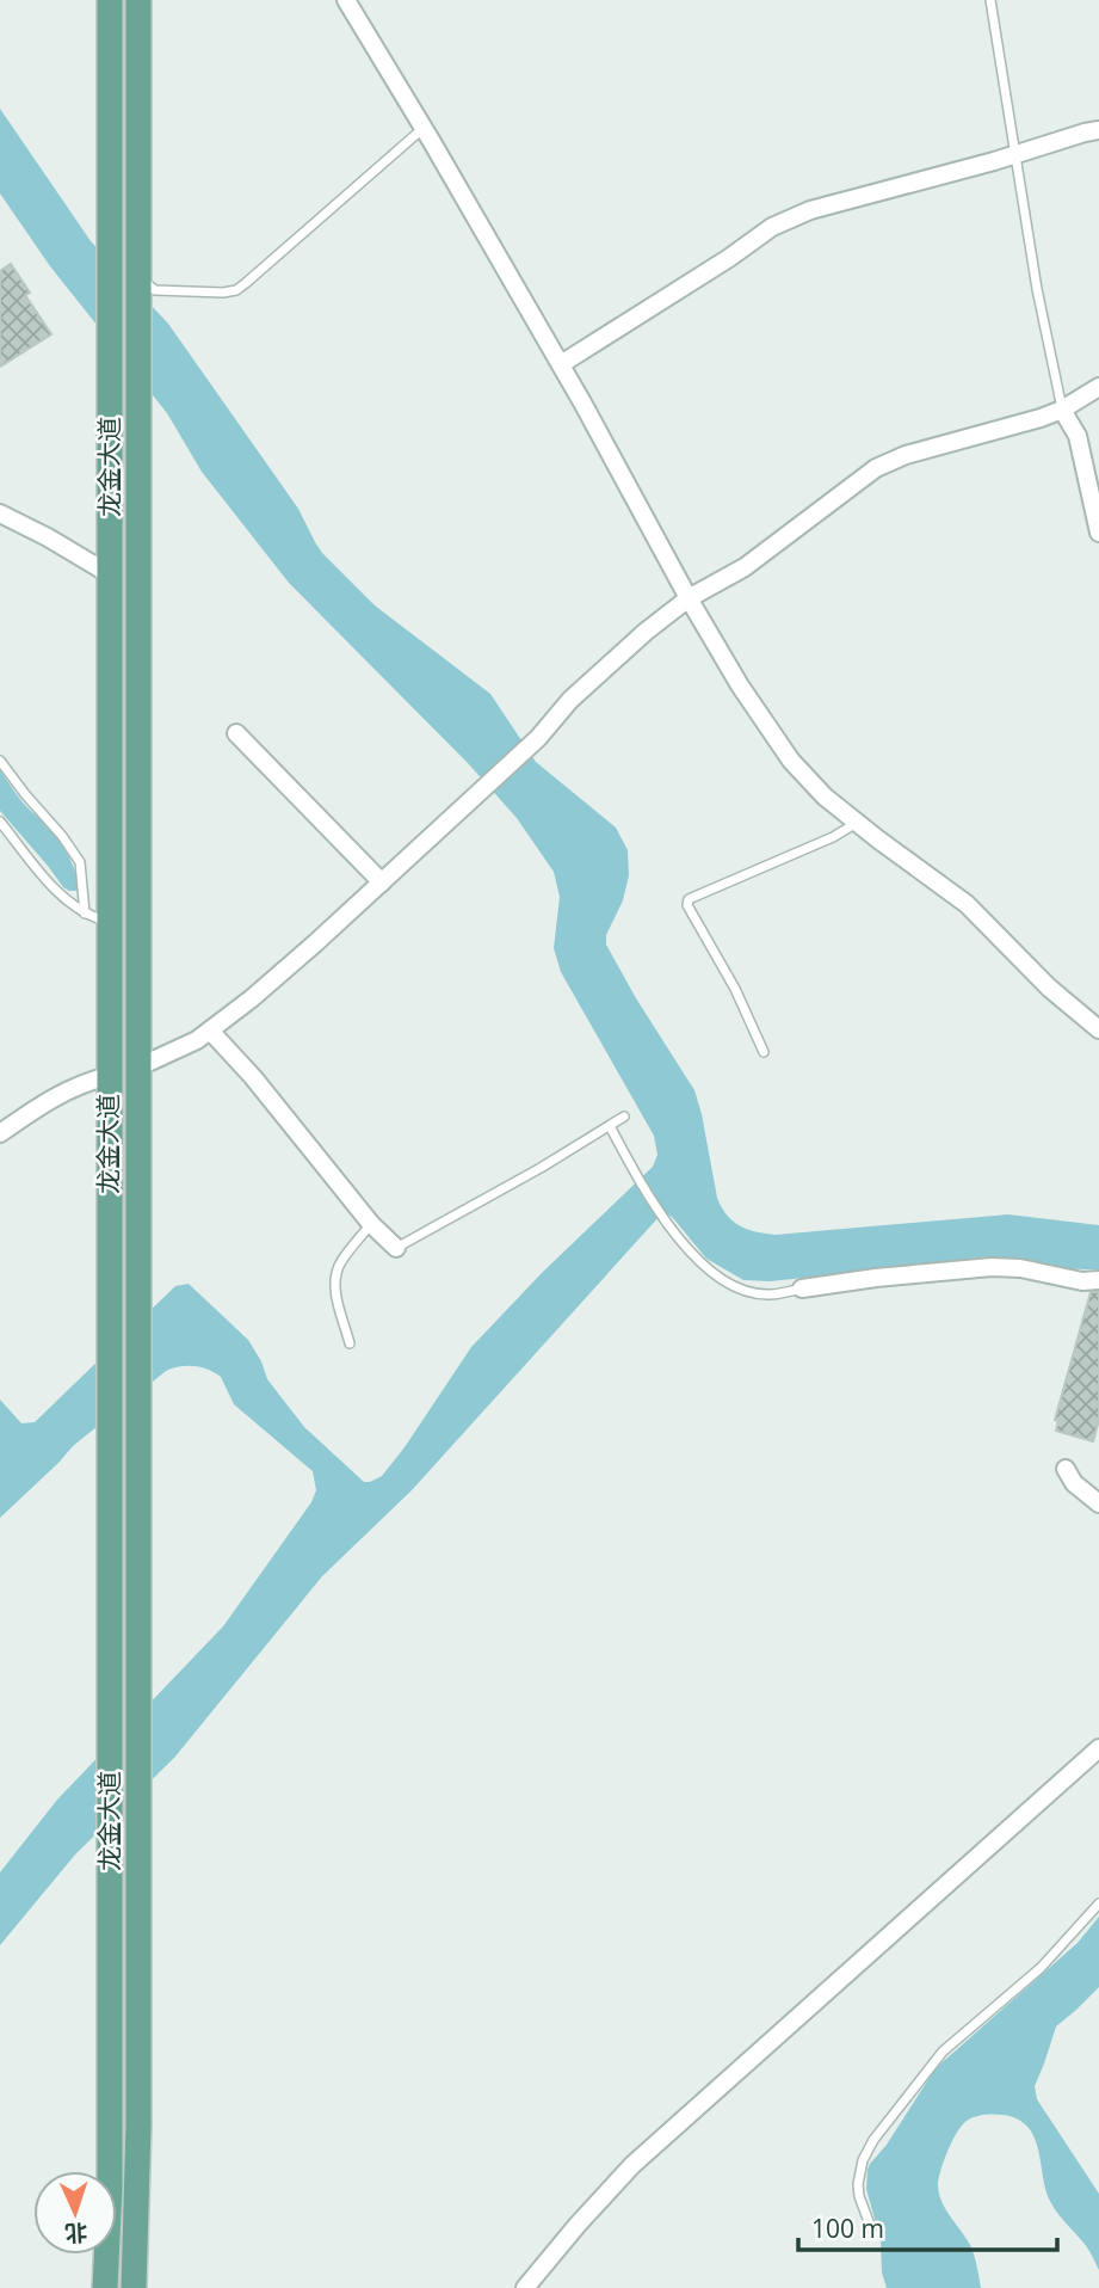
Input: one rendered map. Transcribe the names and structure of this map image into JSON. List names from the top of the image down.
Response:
{
  "streets": {
    "main road": ["龙金大道"]
  },
  "scale_bar": "100 m",
  "north": "bottom"
}
